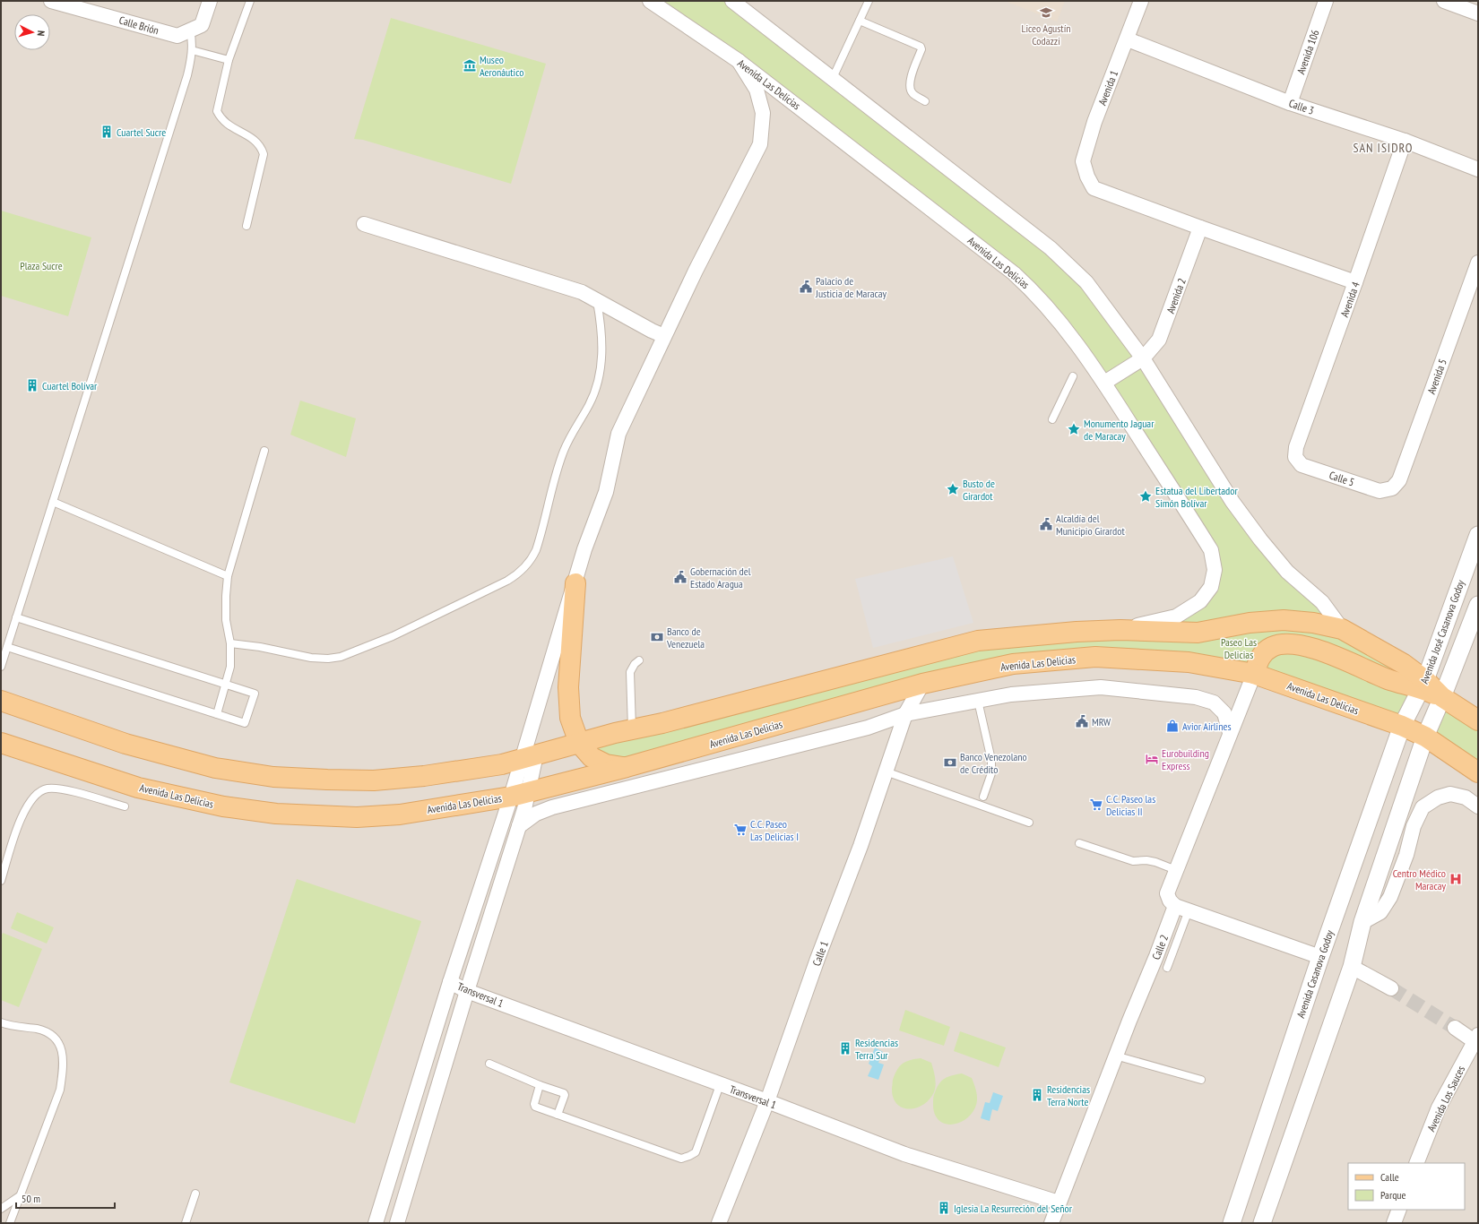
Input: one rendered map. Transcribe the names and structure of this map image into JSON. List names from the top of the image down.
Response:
{
  "streets": {
    "main road": ["Avenida Las Delicias"],
    "street": [
      "Calle Brión",
      "Avenida 106",
      "Avenida 1",
      "Calle 3",
      "Avenida 2",
      "Avenida 4",
      "Avenida 5",
      "Calle 5",
      "Avenida José Casanova Godoy",
      "Calle 2",
      "Calle 1",
      "Avenida Casanova Godoy",
      "Transversal 1",
      "Avenida Los Sauces"
    ]
  },
  "crossings": [
    ["Avenida 106", "Calle 3"],
    ["Avenida Las Delicias", "Avenida 2"],
    ["Avenida Las Delicias", "Avenida José Casanova Godoy"],
    ["Avenida Las Delicias", "Calle 1"],
    ["Avenida Las Delicias", "Avenida Casanova Godoy"],
    ["Avenida 1", "Calle 3"],
    ["Avenida 1", "Avenida 2"],
    ["Calle 3", "Avenida 4"],
    ["Avenida 4", "Calle 5"],
    ["Avenida 5", "Calle 5"],
    ["Avenida José Casanova Godoy", "Avenida Casanova Godoy"],
    ["Calle 2", "Transversal 1"],
    ["Calle 1", "Transversal 1"]
  ],
  "districts": ["SAN ISIDRO"],
  "parks": ["Plaza Sucre", "Paseo Las Delicias"],
  "places": {
    "school or university": ["Liceo Agustín Codazzi"],
    "museum": ["Museo Aeronáutico"],
    "building": [
      "Cuartel Sucre",
      "Cuartel Bolívar",
      "Residencias Terra Sur",
      "Residencias Terra Norte",
      "Iglesia La Resurreción del Señor"
    ],
    "public building": [
      "Palacio de Justicia de Maracay",
      "Alcaldía del Municipio Girardot",
      "Gobernación del Estado Aragua",
      "MRW"
    ],
    "place": ["Monumento Jaguar de Maracay", "Busto de Girardot", "Estatua del Libertador Simón Bolívar"],
    "bank": ["Banco de Venezuela", "Banco Venezolano de Crédito"],
    "shop": ["Avior Airlines"],
    "hotel": ["Eurobuilding Express"],
    "supermarket": ["C.C. Paseo las Delicias II", "C.C. Paseo Las Delicias I"],
    "hospital": ["Centro Médico Maracay"]
  },
  "legend": ["Calle", "Parque"],
  "scale_bar": "50 m",
  "north": "right"
}
